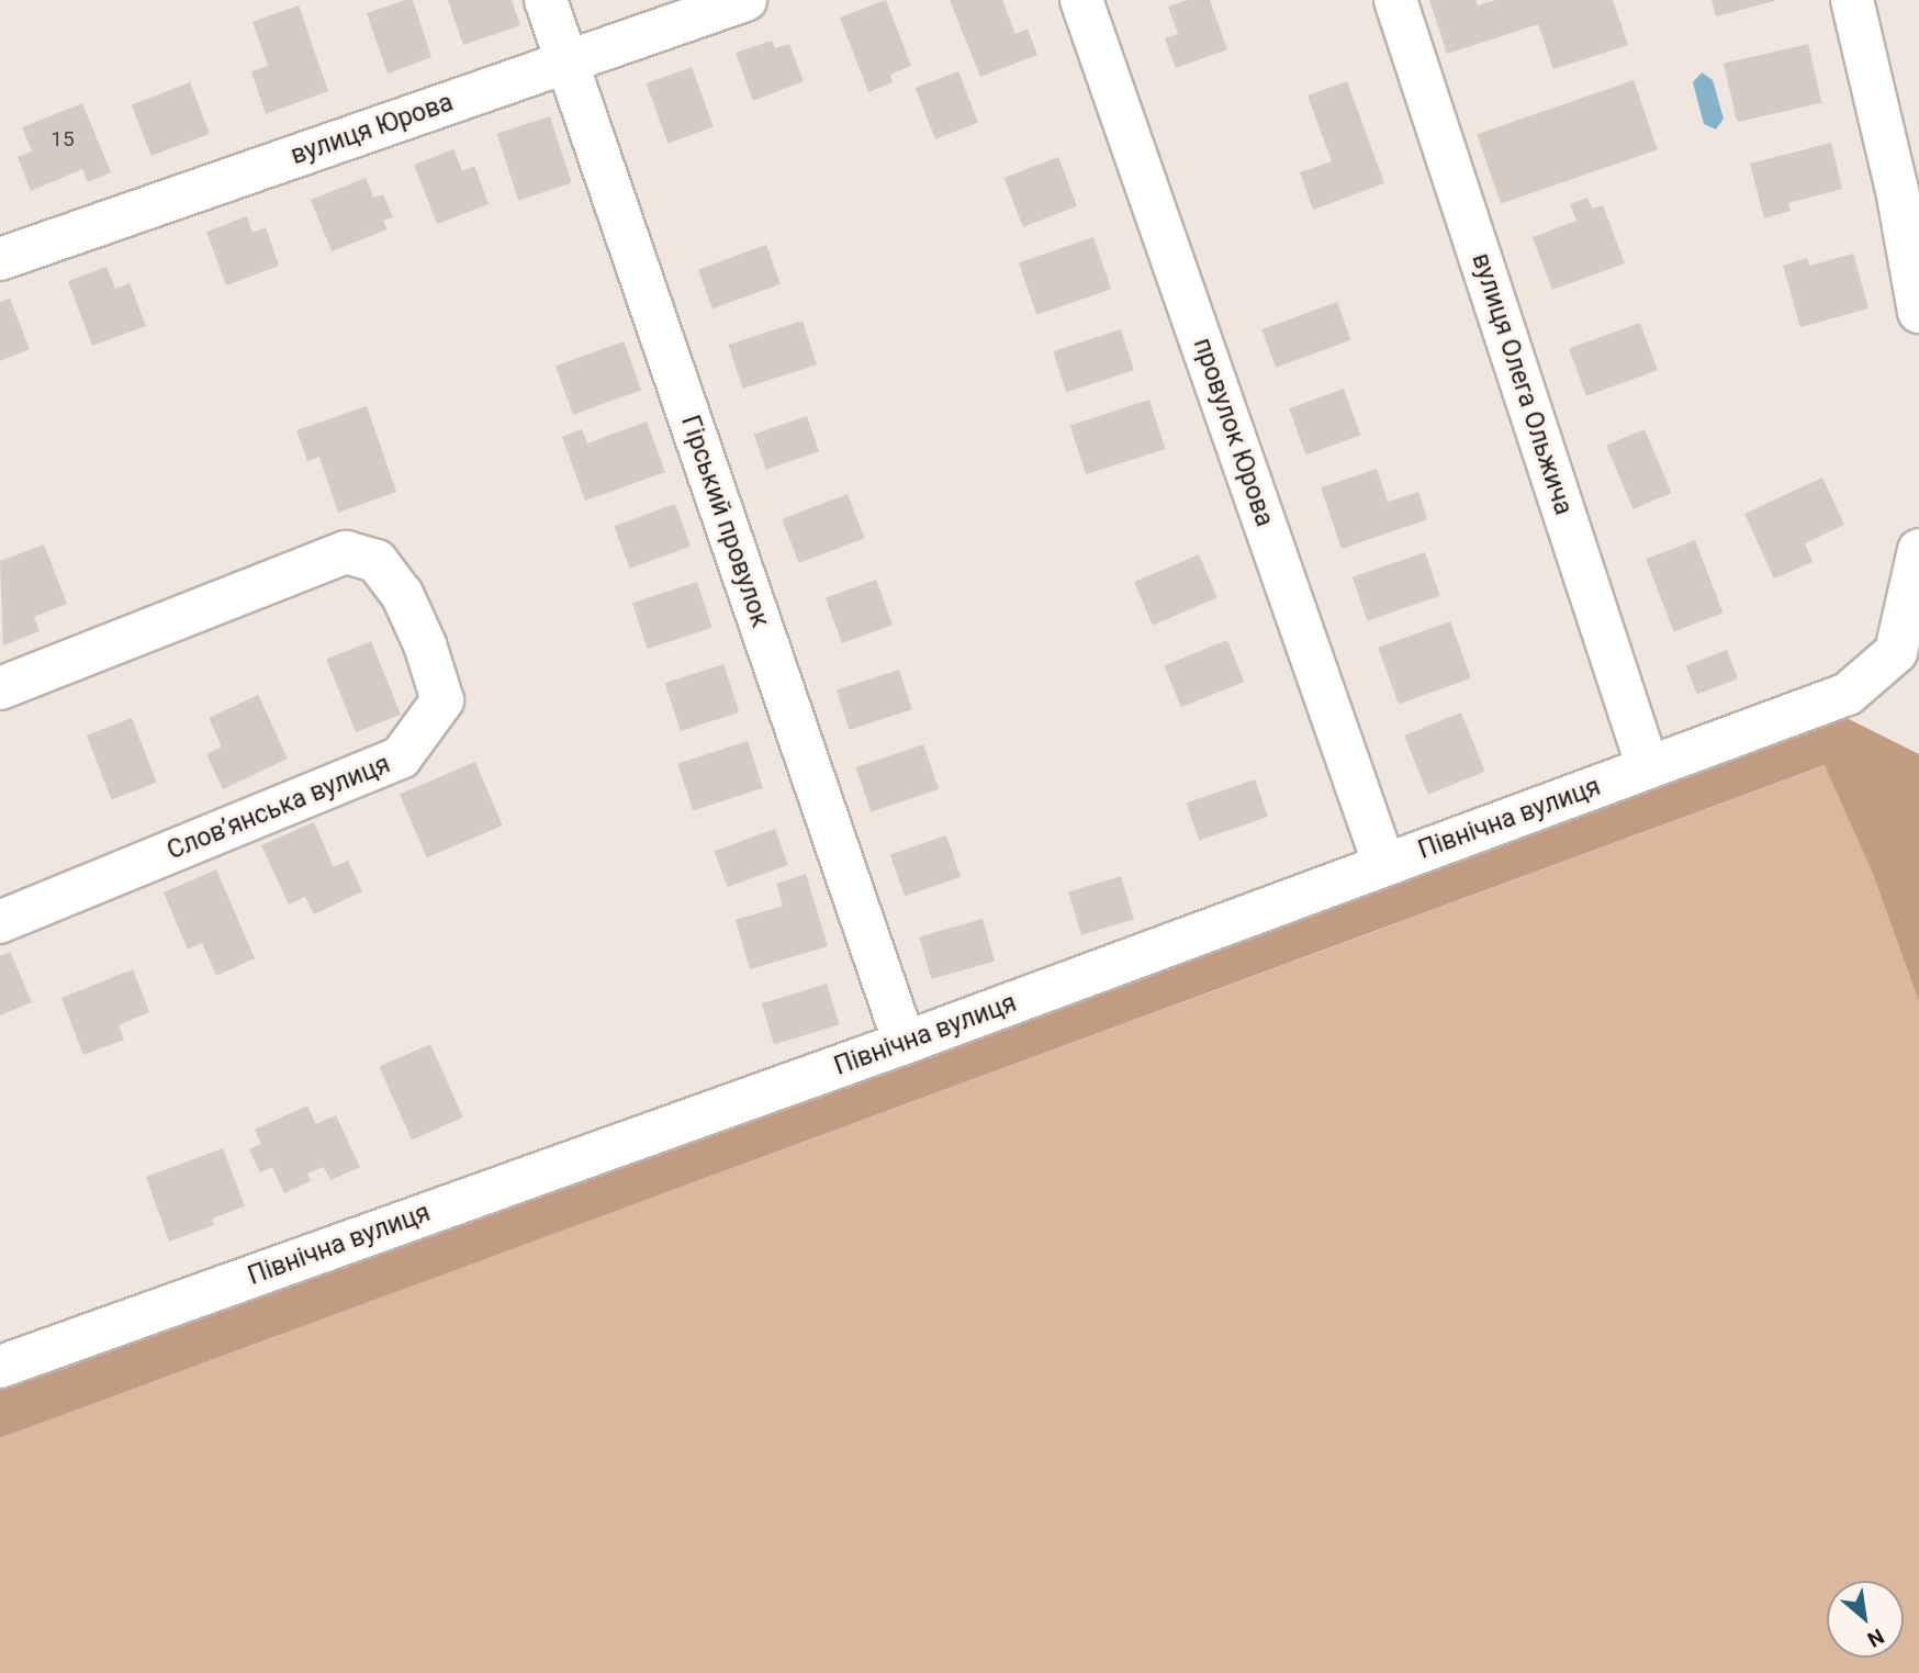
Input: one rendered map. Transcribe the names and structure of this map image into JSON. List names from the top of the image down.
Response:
{
  "streets": {
    "street": [
      "вулиця Юрова",
      "вулиця Олега Ольжича",
      "провулок Юрова",
      "Гірський провулок",
      "Словʼянська вулиця",
      "Північна вулиця"
    ]
  },
  "crossings": [
    ["вулиця Юрова", "Гірський провулок"],
    ["вулиця Олега Ольжича", "Північна вулиця"],
    ["провулок Юрова", "Північна вулиця"],
    ["Гірський провулок", "Північна вулиця"]
  ],
  "house_numbers": ["15"],
  "north": "bottom right"
}
